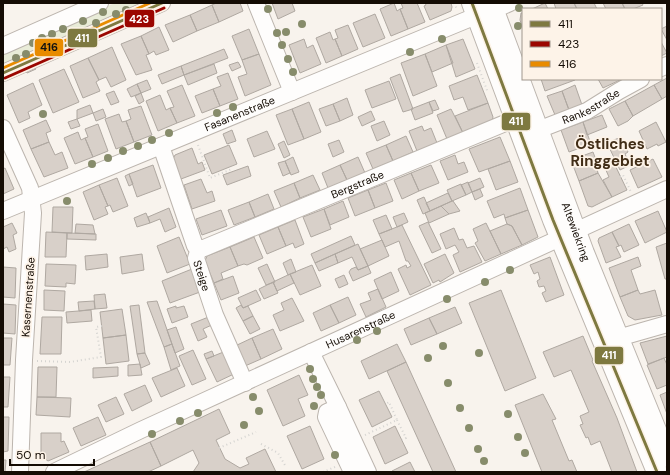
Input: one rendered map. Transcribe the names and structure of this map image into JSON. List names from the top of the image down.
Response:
{
  "streets": {
    "main road": ["Altewiekring"],
    "street": [
      "Rankestraße",
      "Fasanenstraße",
      "Bergstraße",
      "Steige",
      "Kasernenstraße",
      "Husarenstraße"
    ]
  },
  "crossings": [
    ["Rankestraße", "Altewiekring"],
    ["Fasanenstraße", "Altewiekring"],
    ["Fasanenstraße", "Steige"],
    ["Fasanenstraße", "Kasernenstraße"],
    ["Bergstraße", "Altewiekring"],
    ["Bergstraße", "Steige"],
    ["Altewiekring", "Husarenstraße"],
    ["Steige", "Husarenstraße"]
  ],
  "districts": ["Östliches Ringgebiet"],
  "lines": ["transit line 411", "transit line 416", "transit line 423"],
  "legend": ["411", "423", "416"],
  "scale_bar": "50 m"
}
